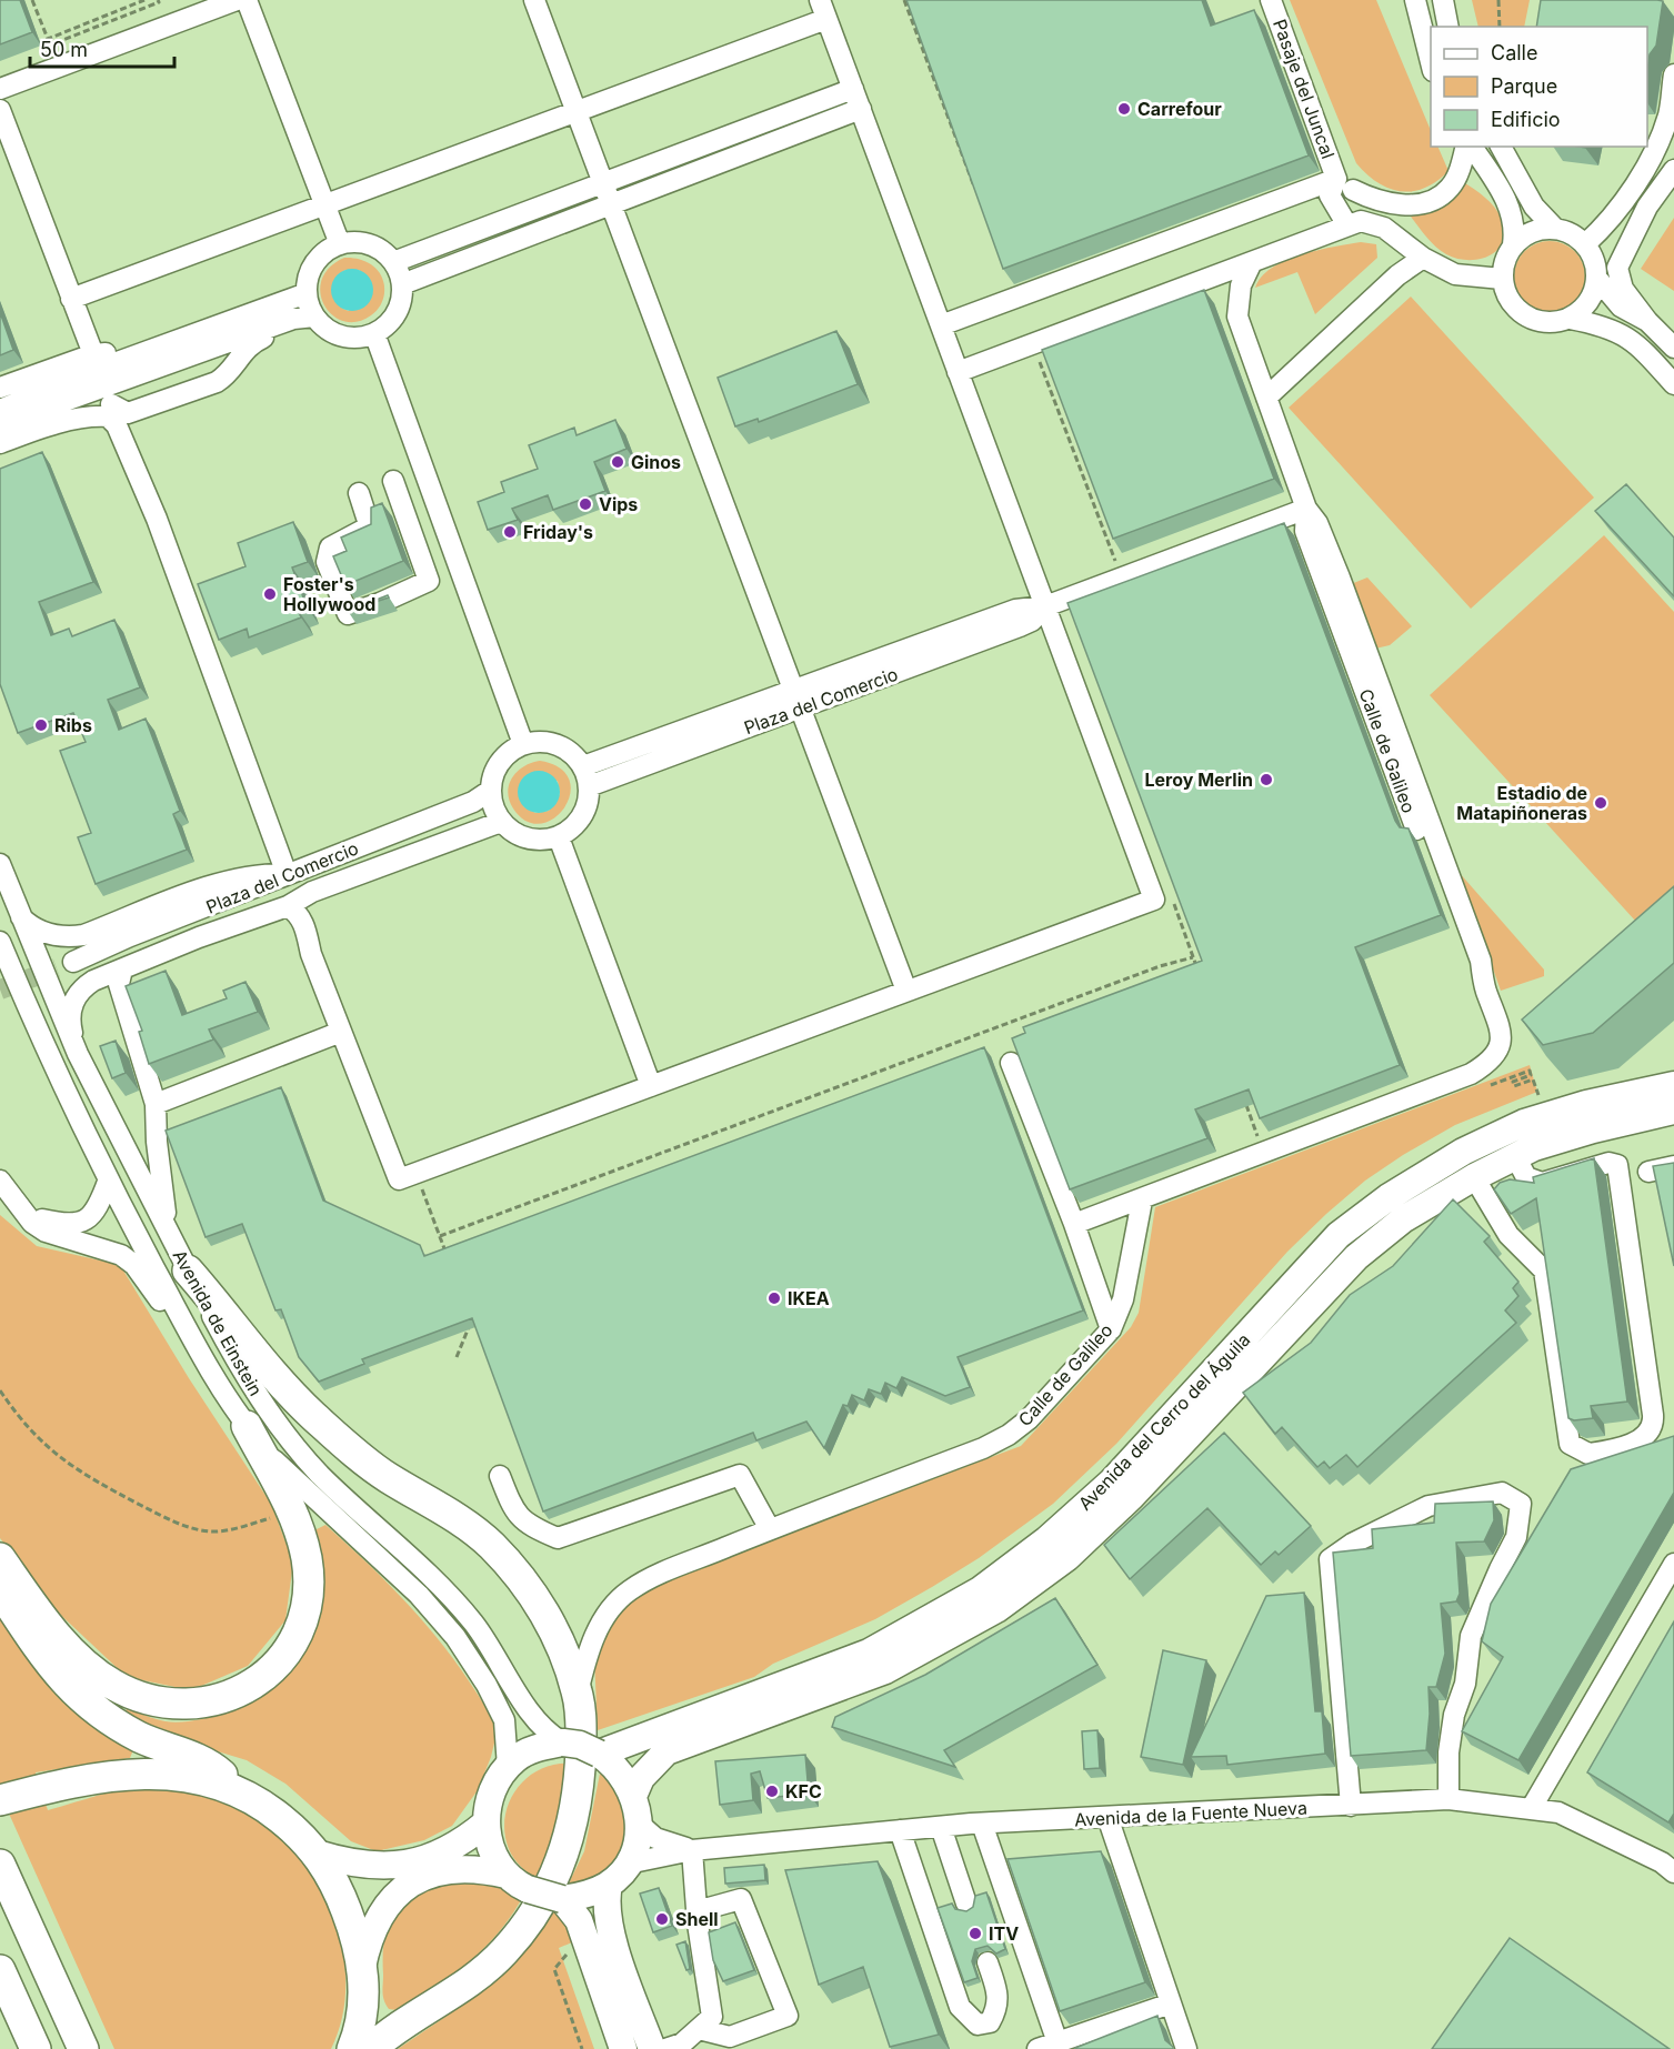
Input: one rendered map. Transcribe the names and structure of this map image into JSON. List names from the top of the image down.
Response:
{
  "streets": {
    "main road": ["Avenida del Cerro del Águila"],
    "street": [
      "Pasaje del Juncal",
      "Plaza del Comercio",
      "Calle de Galileo",
      "Avenida de Einstein",
      "Avenida de la Fuente Nueva"
    ]
  },
  "crossings": [
    ["Plaza del Comercio", "Calle de Galileo"],
    ["Plaza del Comercio", "Avenida de Einstein"],
    ["Avenida de Einstein", "Avenida del Cerro del Águila"],
    ["Avenida de Einstein", "Avenida de la Fuente Nueva"],
    ["Avenida del Cerro del Águila", "Avenida de la Fuente Nueva"]
  ],
  "places": [
    "Carrefour",
    "Ginos",
    "Vips",
    "Friday's",
    "Foster's Hollywood",
    "Ribs",
    "Leroy Merlin",
    "Estadio de Matapiñoneras",
    "IKEA",
    "KFC",
    "Shell",
    "ITV"
  ],
  "legend": ["Calle", "Parque", "Edificio"],
  "scale_bar": "50 m"
}
